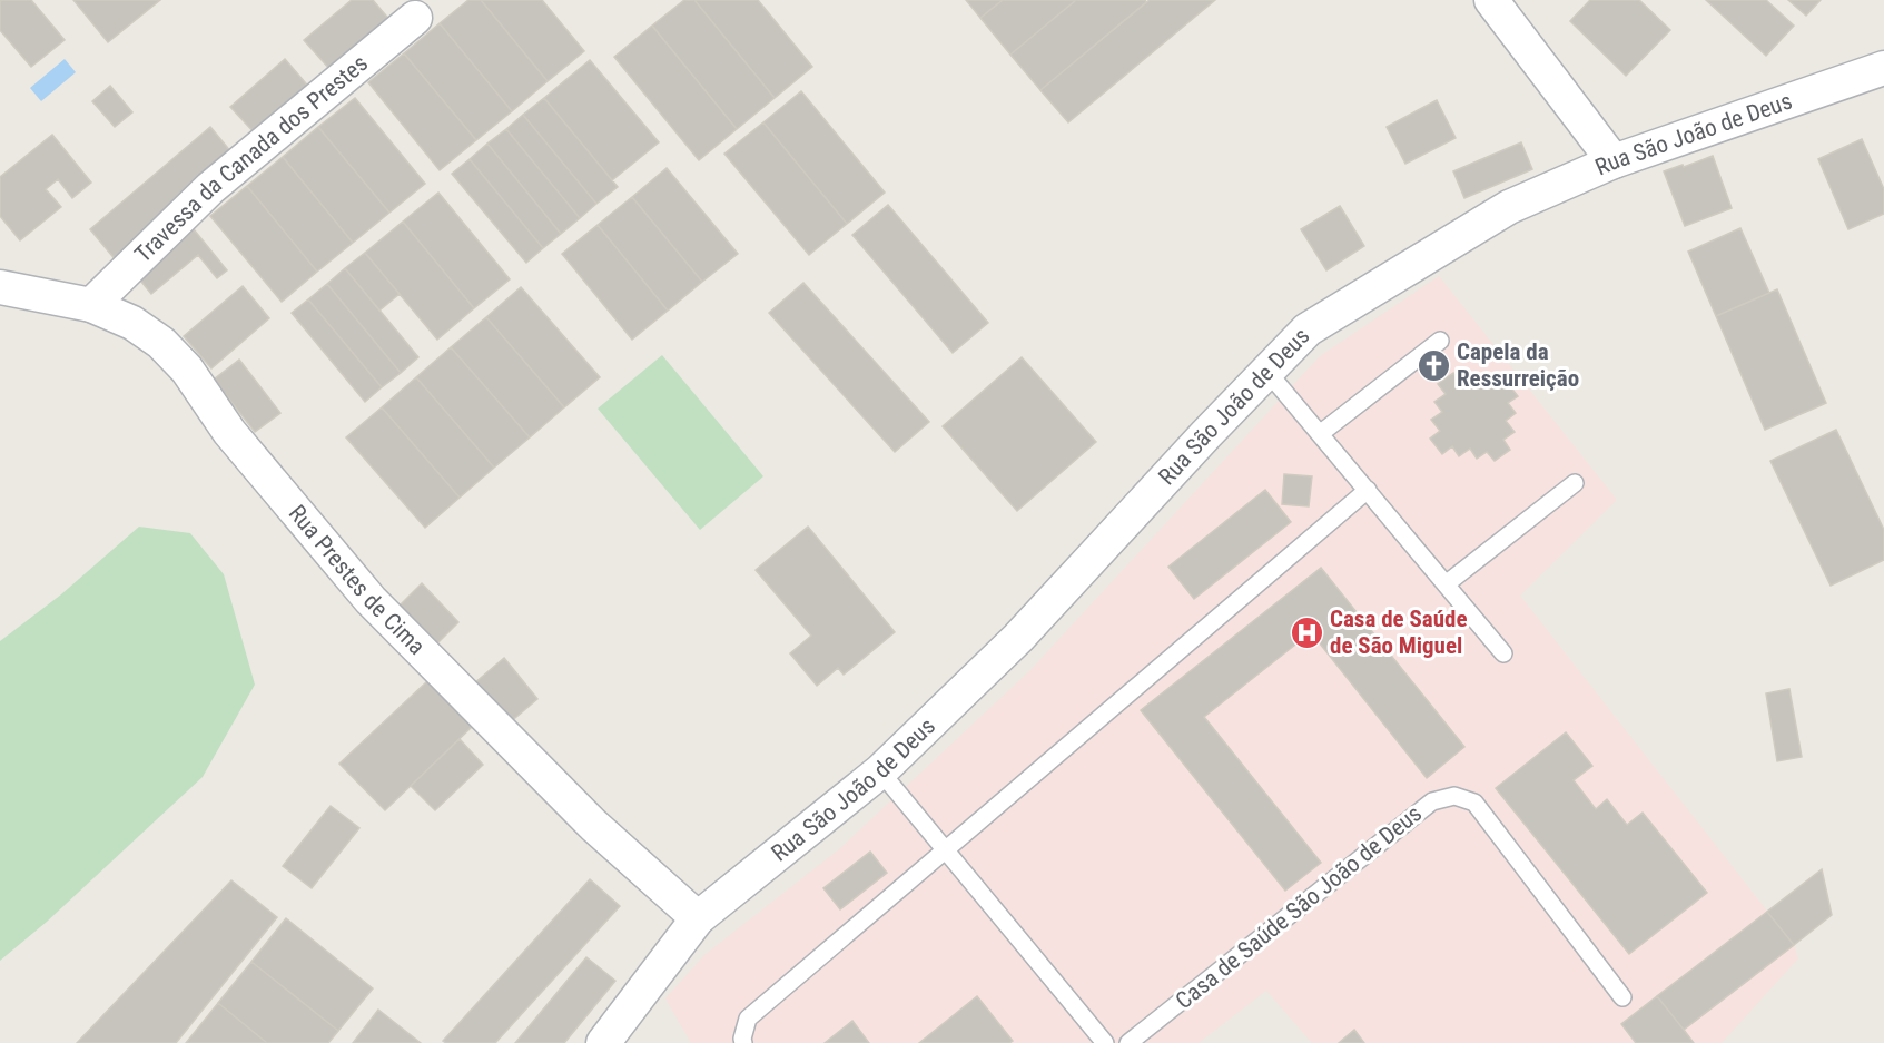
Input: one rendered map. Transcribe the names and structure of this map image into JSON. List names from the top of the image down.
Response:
{
  "streets": {
    "street": ["Rua São João de Deus", "Travessa da Canada dos Prestes", "Rua Prestes de Cima"],
    "lane": ["Casa de Saúde São João de Deus"]
  },
  "crossings": [
    ["Rua São João de Deus", "Rua Prestes de Cima"],
    ["Travessa da Canada dos Prestes", "Rua Prestes de Cima"]
  ],
  "places": {
    "church": ["Capela da Ressurreição"],
    "hospital": ["Casa de Saúde de São Miguel"]
  }
}
